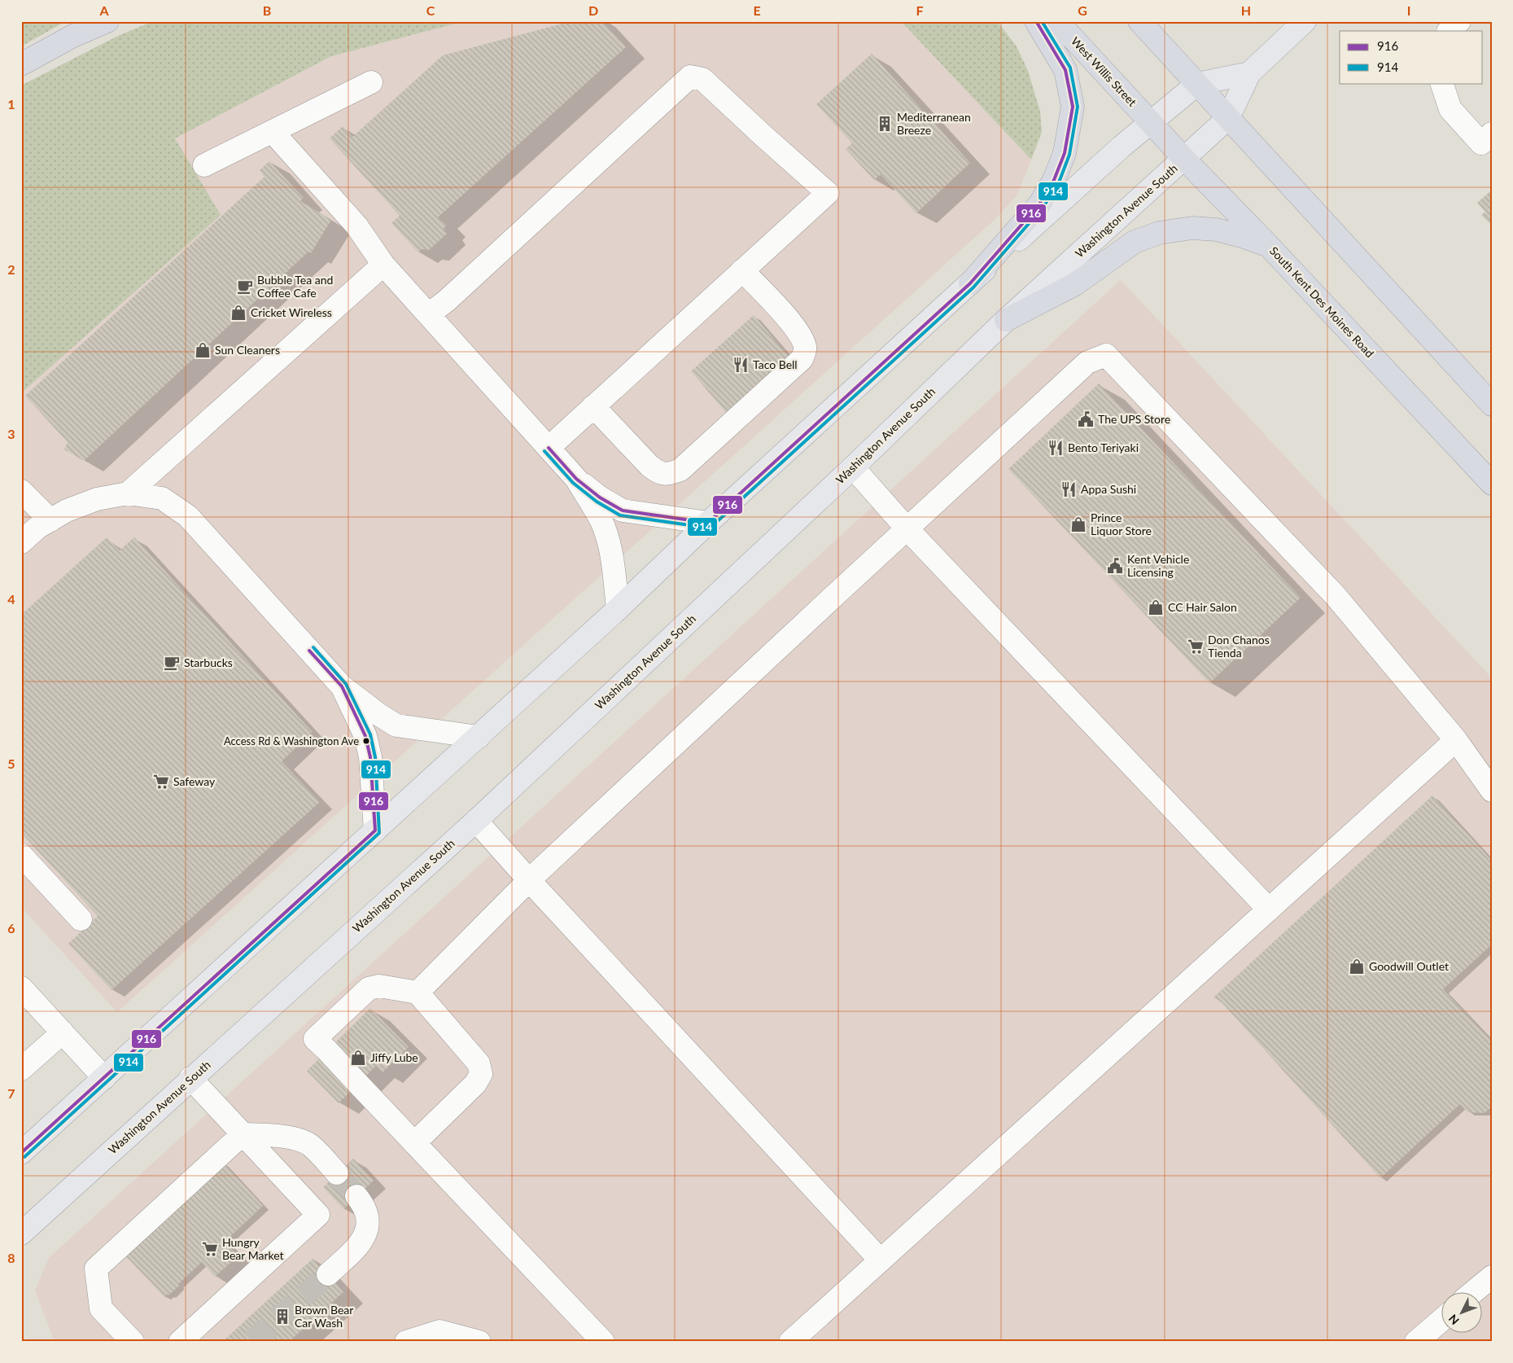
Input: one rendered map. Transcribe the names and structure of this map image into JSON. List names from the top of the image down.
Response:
{
  "streets": {
    "highway": ["West Willis Street", "South Kent Des Moines Road"],
    "main road": ["Washington Avenue South"]
  },
  "crossings": [
    ["West Willis Street", "South Kent Des Moines Road"],
    ["Washington Avenue South", "South Kent Des Moines Road"]
  ],
  "places": {
    "building": ["Mediterranean Breeze", "Brown Bear Car Wash"],
    "cafe": ["Bubble Tea and Coffee Cafe", "Starbucks"],
    "shop": [
      "Cricket Wireless",
      "Sun Cleaners",
      "Prince Liquor Store",
      "CC Hair Salon",
      "Goodwill Outlet",
      "Jiffy Lube"
    ],
    "restaurant": ["Taco Bell", "Bento Teriyaki", "Appa Sushi"],
    "public building": ["The UPS Store", "Kent Vehicle Licensing"],
    "supermarket": ["Don Chanos Tienda", "Safeway", "Hungry Bear Market"],
    "other": ["Access Rd & Washington Ave"]
  },
  "lines": ["transit line 916", "transit line 914"],
  "legend": ["916", "914"],
  "north": "bottom left",
  "grid": {
    "columns": [
      "A",
      "B",
      "C",
      "D",
      "E",
      "F",
      "G",
      "H",
      "I"
    ],
    "rows": [
      "1",
      "2",
      "3",
      "4",
      "5",
      "6",
      "7",
      "8"
    ]
  }
}
